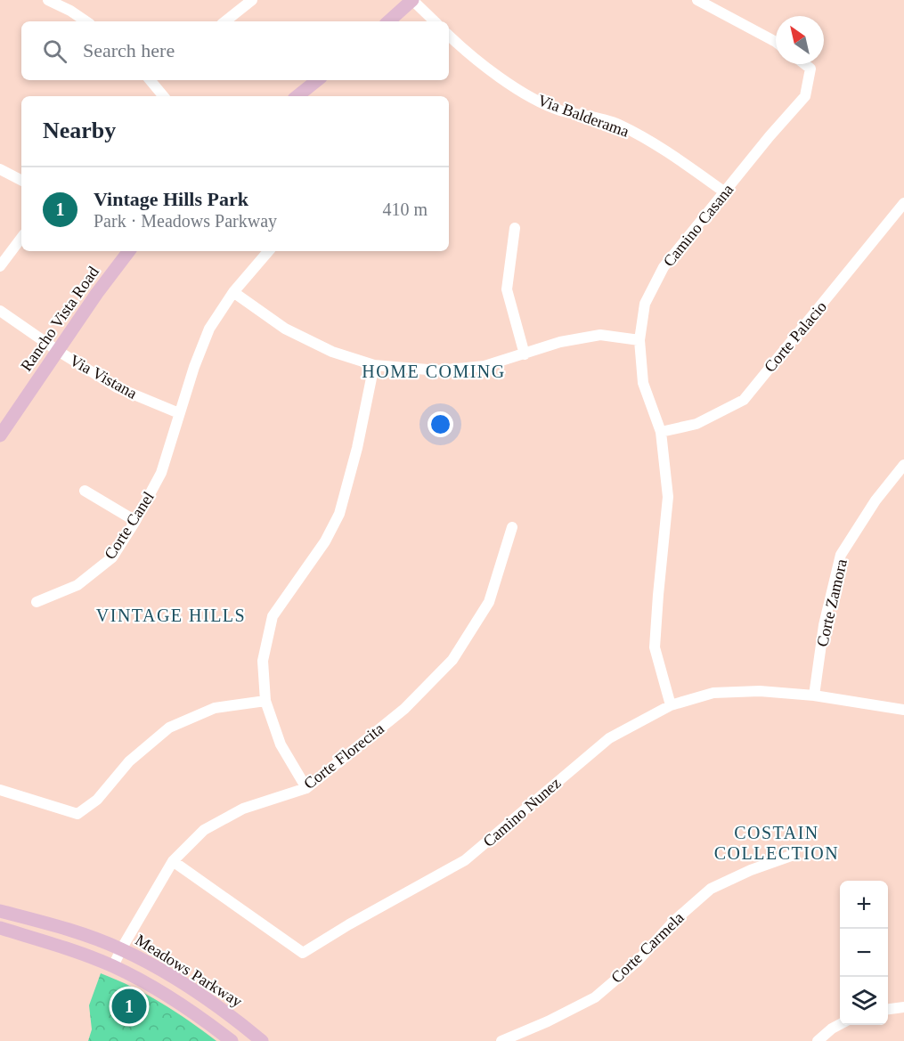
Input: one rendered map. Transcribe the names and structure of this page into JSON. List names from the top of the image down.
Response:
{
  "streets": {
    "main road": ["Rancho Vista Road", "Meadows Parkway"],
    "street": [
      "Via Balderama",
      "Camino Casana",
      "Corte Palacio",
      "Via Vistana",
      "Corte Canel",
      "Corte Zamora",
      "Corte Florecita",
      "Camino Nunez",
      "Corte Carmela"
    ]
  },
  "crossings": [
    ["Via Balderama", "Camino Casana"],
    ["Camino Casana", "Corte Palacio"],
    ["Camino Casana", "Camino Nunez"],
    ["Rancho Vista Road", "Via Vistana"],
    ["Via Vistana", "Corte Canel"],
    ["Corte Zamora", "Camino Nunez"],
    ["Corte Florecita", "Camino Nunez"],
    ["Corte Florecita", "Meadows Parkway"]
  ],
  "districts": ["HOME COMING", "VINTAGE HILLS", "COSTAIN COLLECTION"],
  "north": "top left",
  "page": {
    "search": "Search here",
    "heading": "Nearby",
    "list": [
      {
        "mark": "1",
        "name": "Vintage Hills Park",
        "note": "Park · Meadows Parkway",
        "value": "410 m"
      }
    ],
    "map_buttons": ["+", "−"],
    "pins": "1"
  }
}
